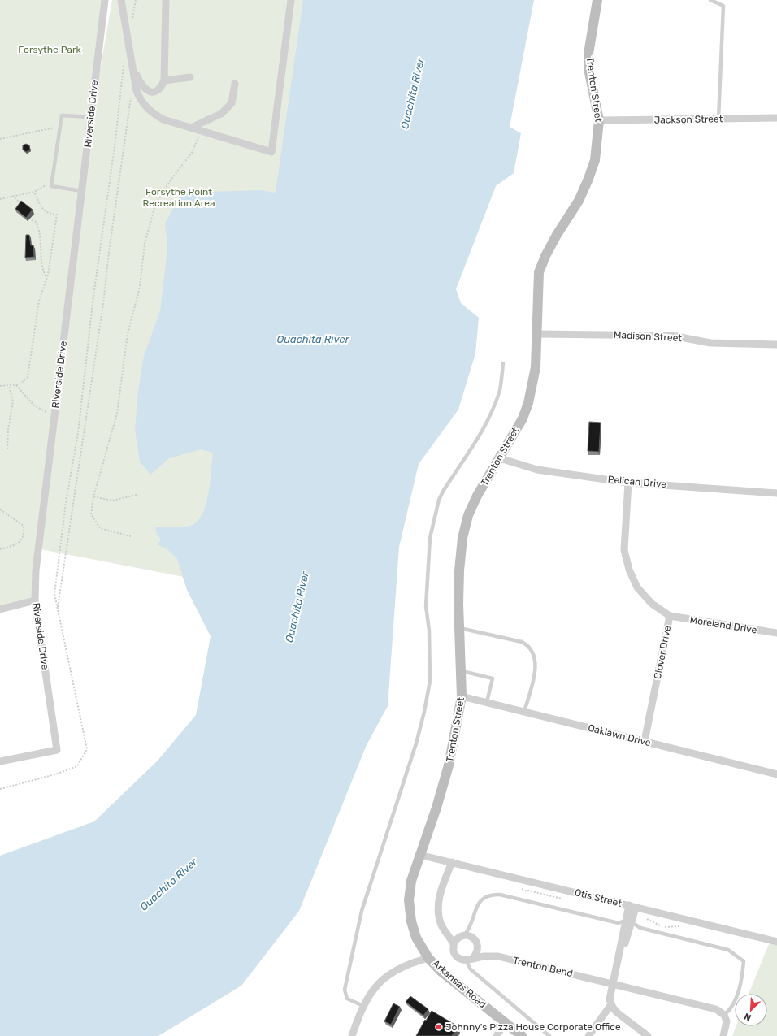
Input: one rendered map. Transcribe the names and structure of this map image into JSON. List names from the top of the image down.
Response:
{
  "streets": {
    "street": [
      "Trenton Street",
      "Riverside Drive",
      "Jackson Street",
      "Madison Street",
      "Pelican Drive",
      "Moreland Drive",
      "Clover Drive",
      "Oaklawn Drive",
      "Otis Street",
      "Trenton Bend",
      "Arkansas Road"
    ]
  },
  "crossings": [
    ["Trenton Street", "Jackson Street"],
    ["Trenton Street", "Madison Street"],
    ["Trenton Street", "Pelican Drive"],
    ["Trenton Street", "Oaklawn Drive"],
    ["Trenton Street", "Otis Street"],
    ["Trenton Street", "Arkansas Road"],
    ["Pelican Drive", "Clover Drive"],
    ["Moreland Drive", "Clover Drive"],
    ["Clover Drive", "Oaklawn Drive"]
  ],
  "water": ["Ouachita River"],
  "parks": ["Forsythe Park", "Forsythe Point Recreation Area"],
  "places": ["Johnny's Pizza House Corporate Office"],
  "north": "bottom left"
}
